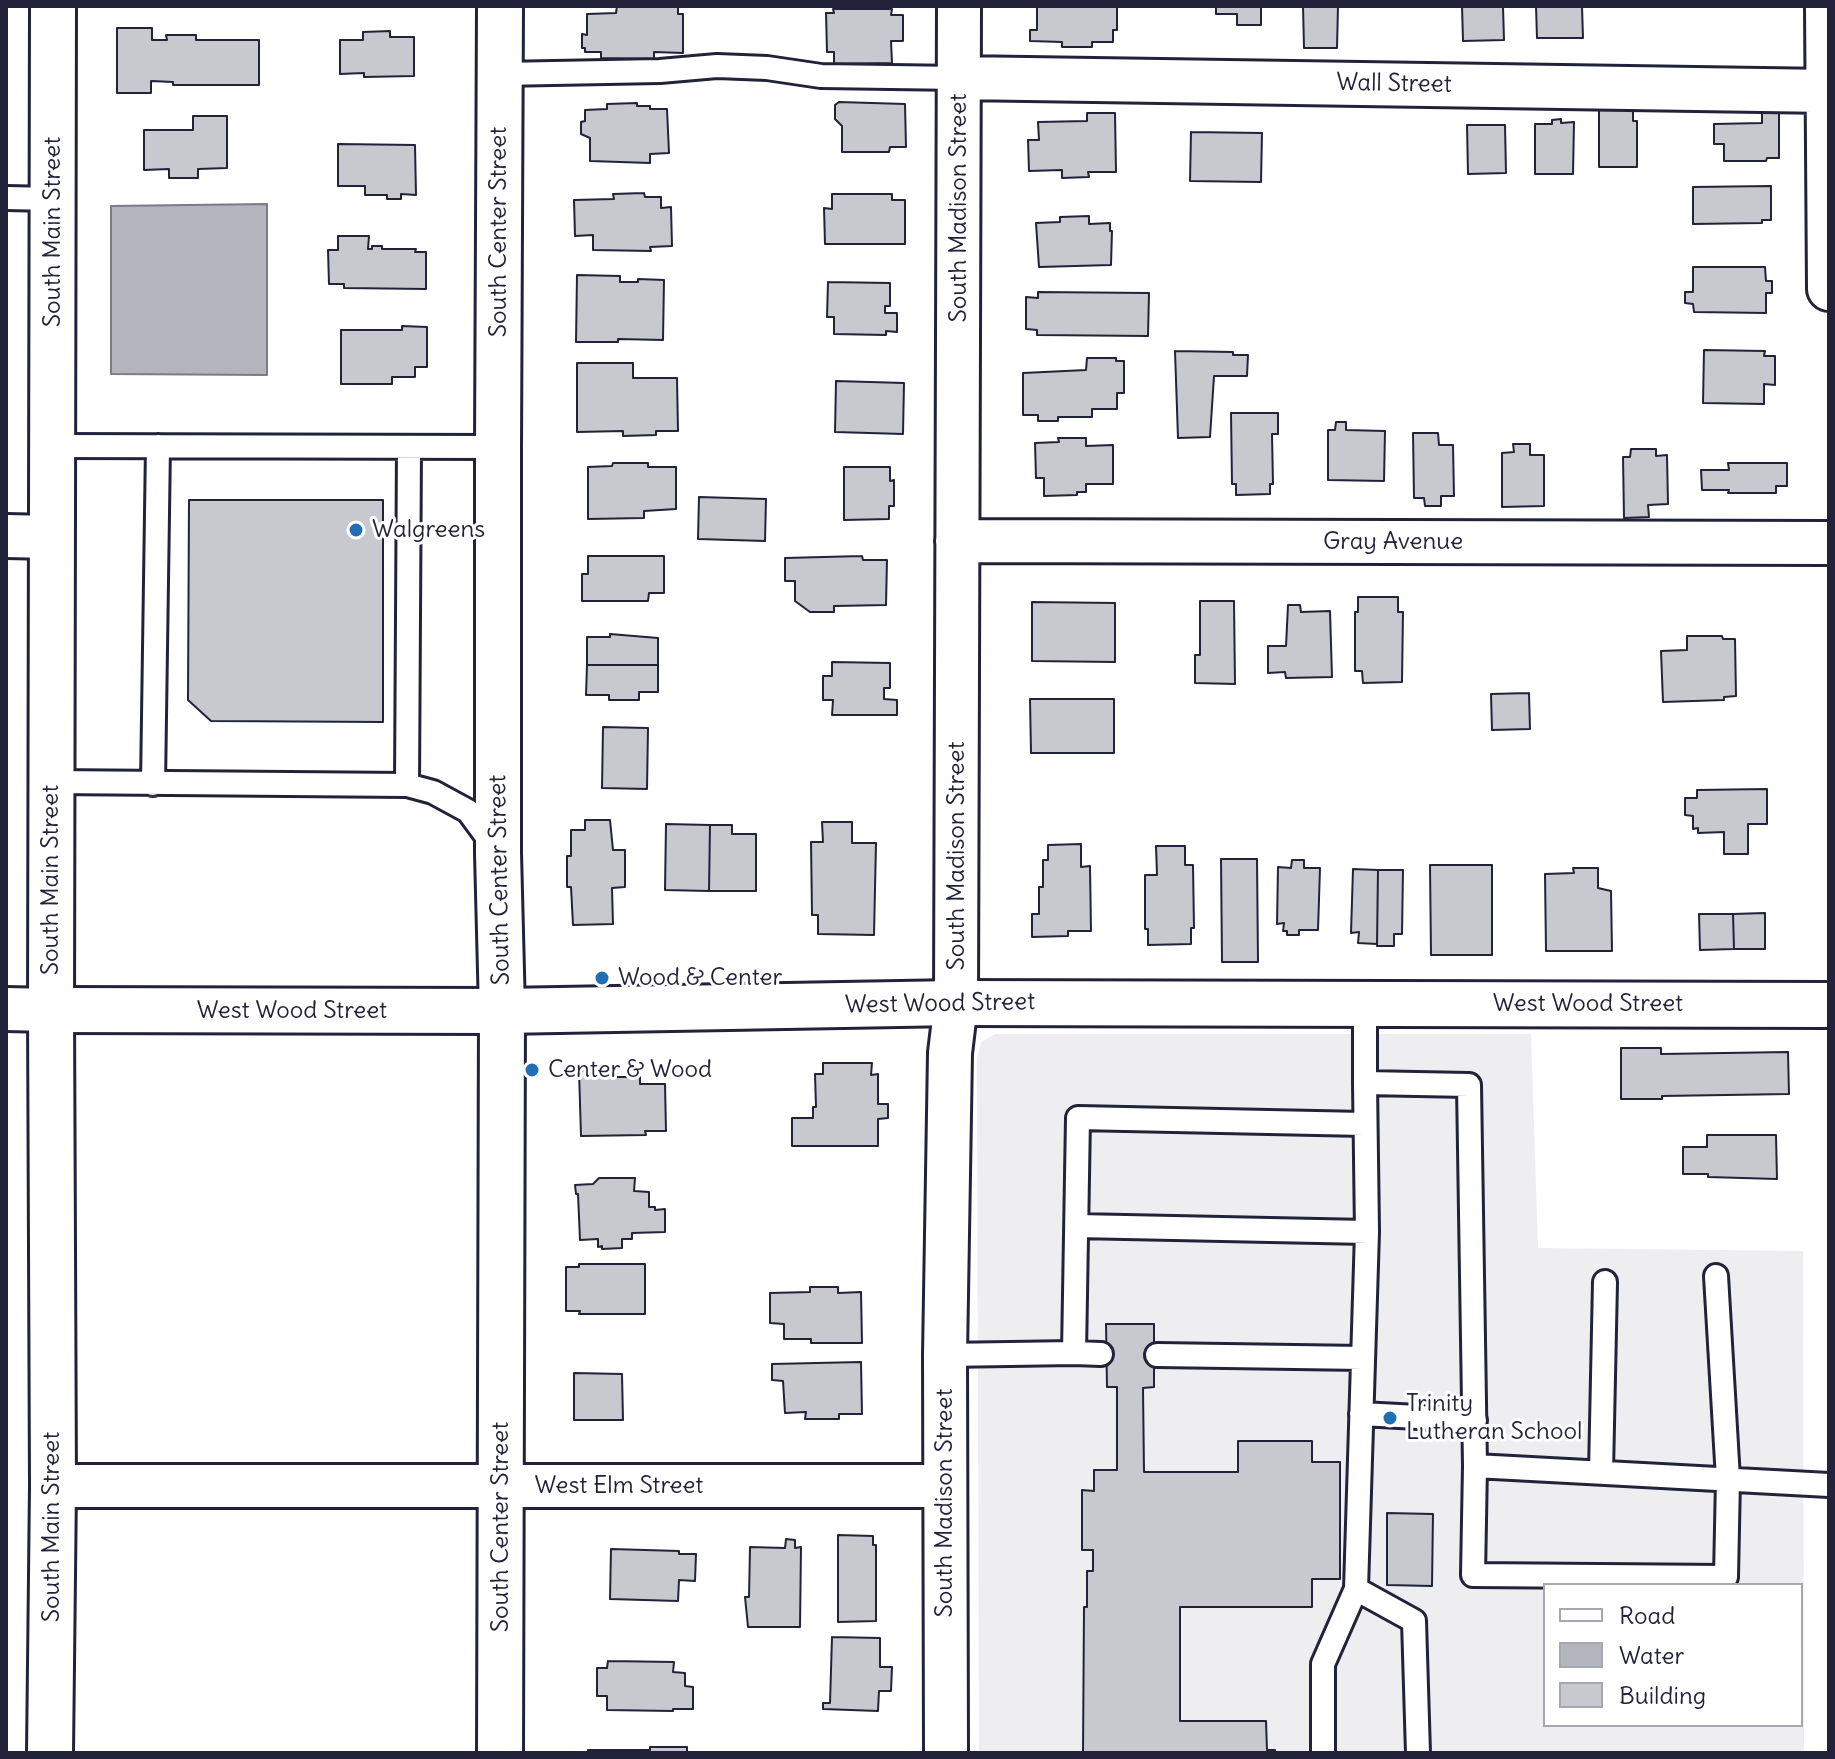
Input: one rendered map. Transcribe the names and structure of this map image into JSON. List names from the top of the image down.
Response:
{
  "streets": {
    "main road": ["South Main Street", "South Center Street", "West Wood Street"],
    "street": [
      "Wall Street",
      "South Madison Street",
      "Gray Avenue",
      "West Elm Street"
    ]
  },
  "crossings": [
    ["Wall Street", "South Madison Street"],
    ["South Madison Street", "Gray Avenue"],
    ["South Madison Street", "West Wood Street"],
    ["South Madison Street", "West Elm Street"],
    ["South Main Street", "West Wood Street"],
    ["South Main Street", "West Elm Street"],
    ["South Center Street", "West Wood Street"],
    ["South Center Street", "West Elm Street"]
  ],
  "places": [
    "Walgreens",
    "Wood & Center",
    "Center & Wood",
    "Trinity Lutheran School"
  ],
  "legend": ["Road", "Water", "Building"]
}
